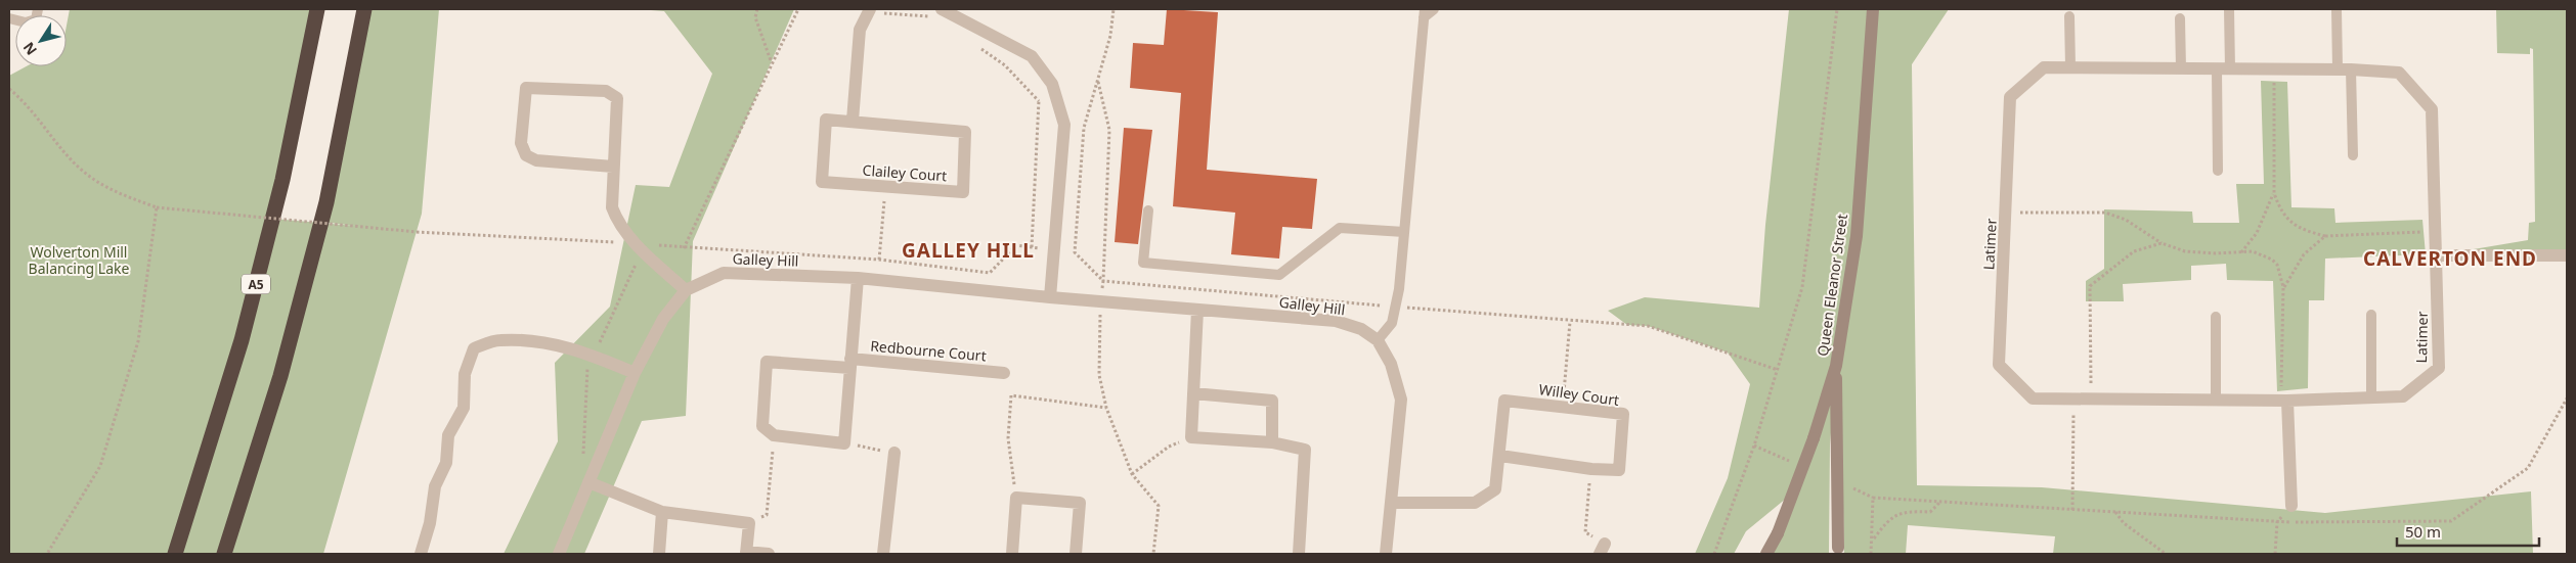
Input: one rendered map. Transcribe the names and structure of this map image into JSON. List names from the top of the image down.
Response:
{
  "streets": {
    "highway": ["A5"],
    "street": [
      "Clailey Court",
      "Latimer",
      "Galley Hill",
      "Queen Eleanor Street",
      "Redbourne Court",
      "Willey Court"
    ]
  },
  "crossings": [
    ["Galley Hill", "Redbourne Court"],
    ["Galley Hill", "Willey Court"]
  ],
  "districts": ["GALLEY HILL", "CALVERTON END"],
  "parks": ["Wolverton Mill Balancing Lake"],
  "scale_bar": "50 m",
  "north": "bottom left"
}
